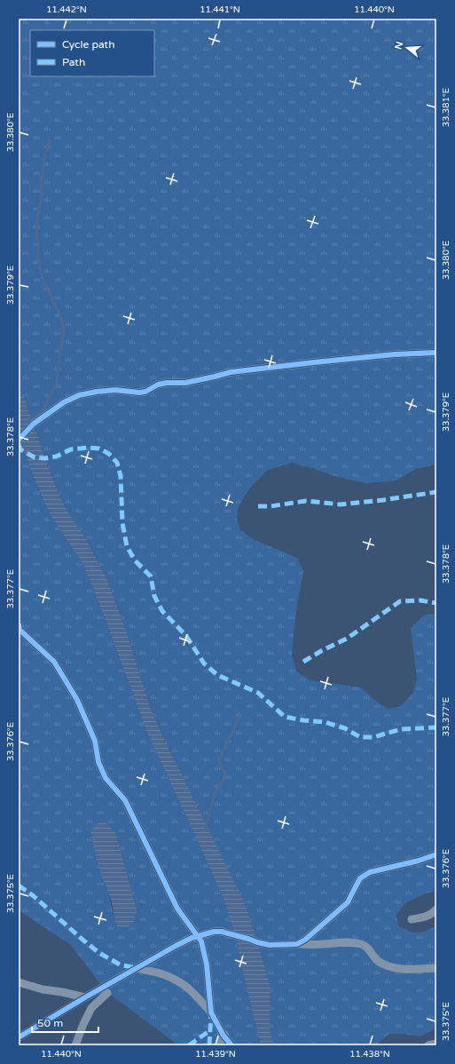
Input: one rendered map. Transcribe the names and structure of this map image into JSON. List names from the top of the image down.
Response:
{
  "legend": ["Cycle path", "Path"],
  "scale_bar": "50 m",
  "north": "left",
  "coordinates": [
    "11.442°N",
    "11.441°N",
    "11.440°N",
    "33.381°E",
    "33.380°E",
    "33.379°E",
    "33.378°E",
    "33.377°E",
    "33.376°E",
    "33.375°E",
    "11.439°N",
    "11.438°N"
  ]
}
